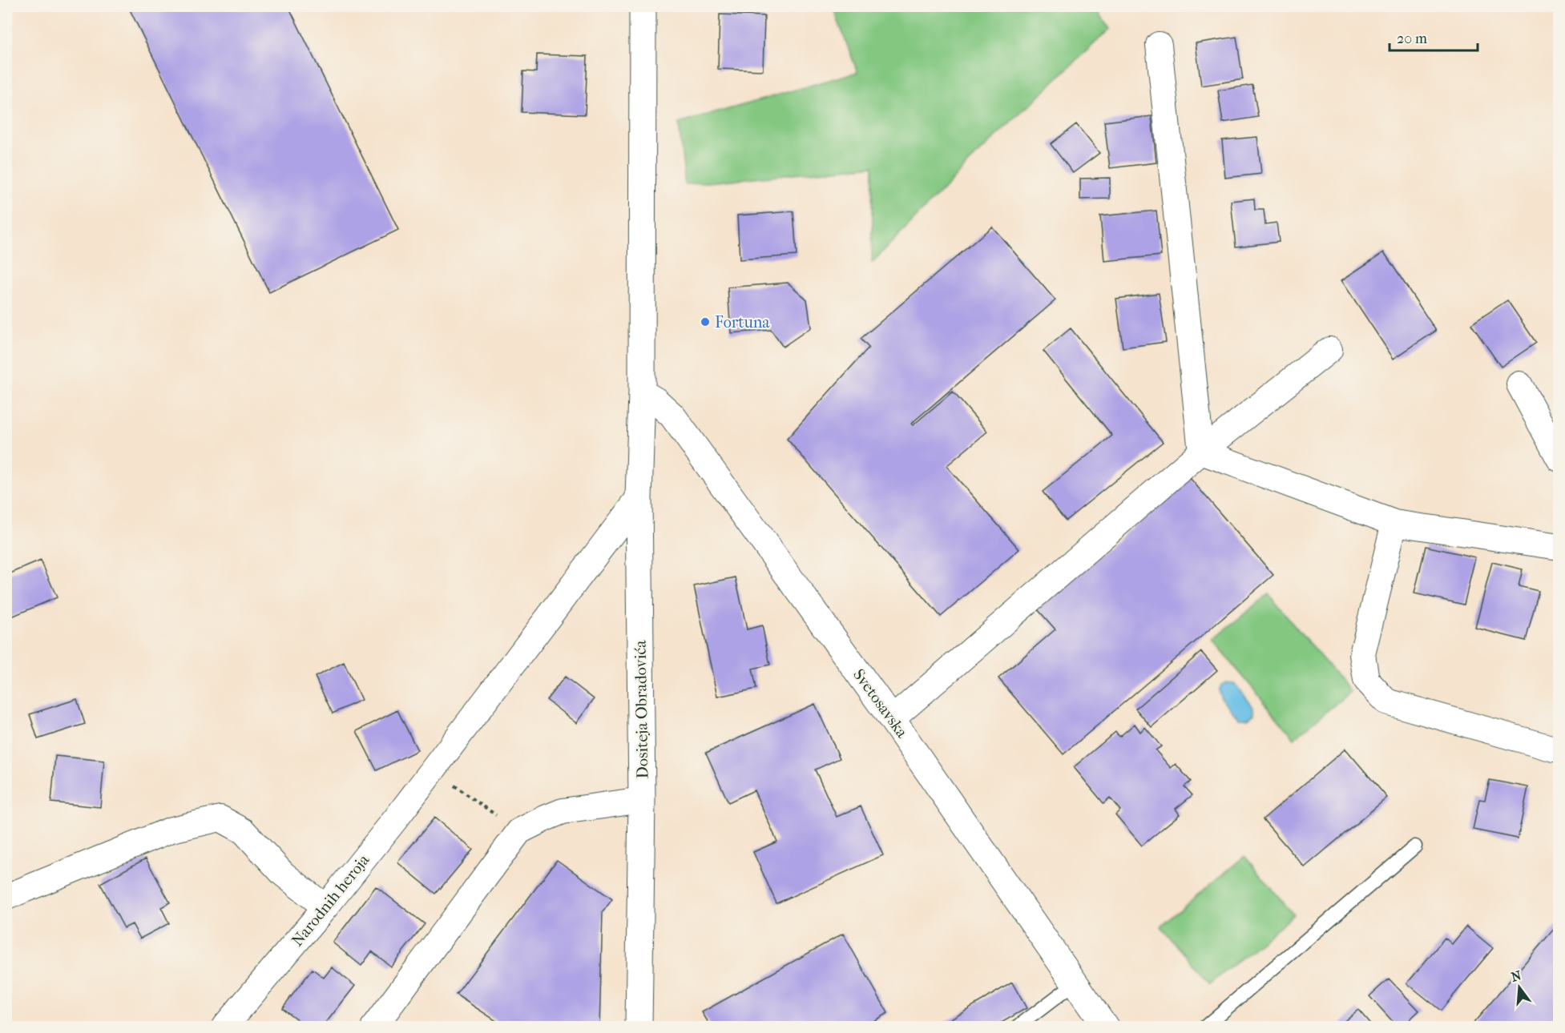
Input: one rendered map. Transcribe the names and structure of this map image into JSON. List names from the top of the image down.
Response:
{
  "streets": {
    "street": ["Svetosavska", "Dositeja Obradovića", "Narodnih heroja"]
  },
  "crossings": [
    ["Svetosavska", "Dositeja Obradovića"],
    ["Dositeja Obradovića", "Narodnih heroja"]
  ],
  "places": ["Fortuna"],
  "scale_bar": "20 m",
  "north": "top"
}
